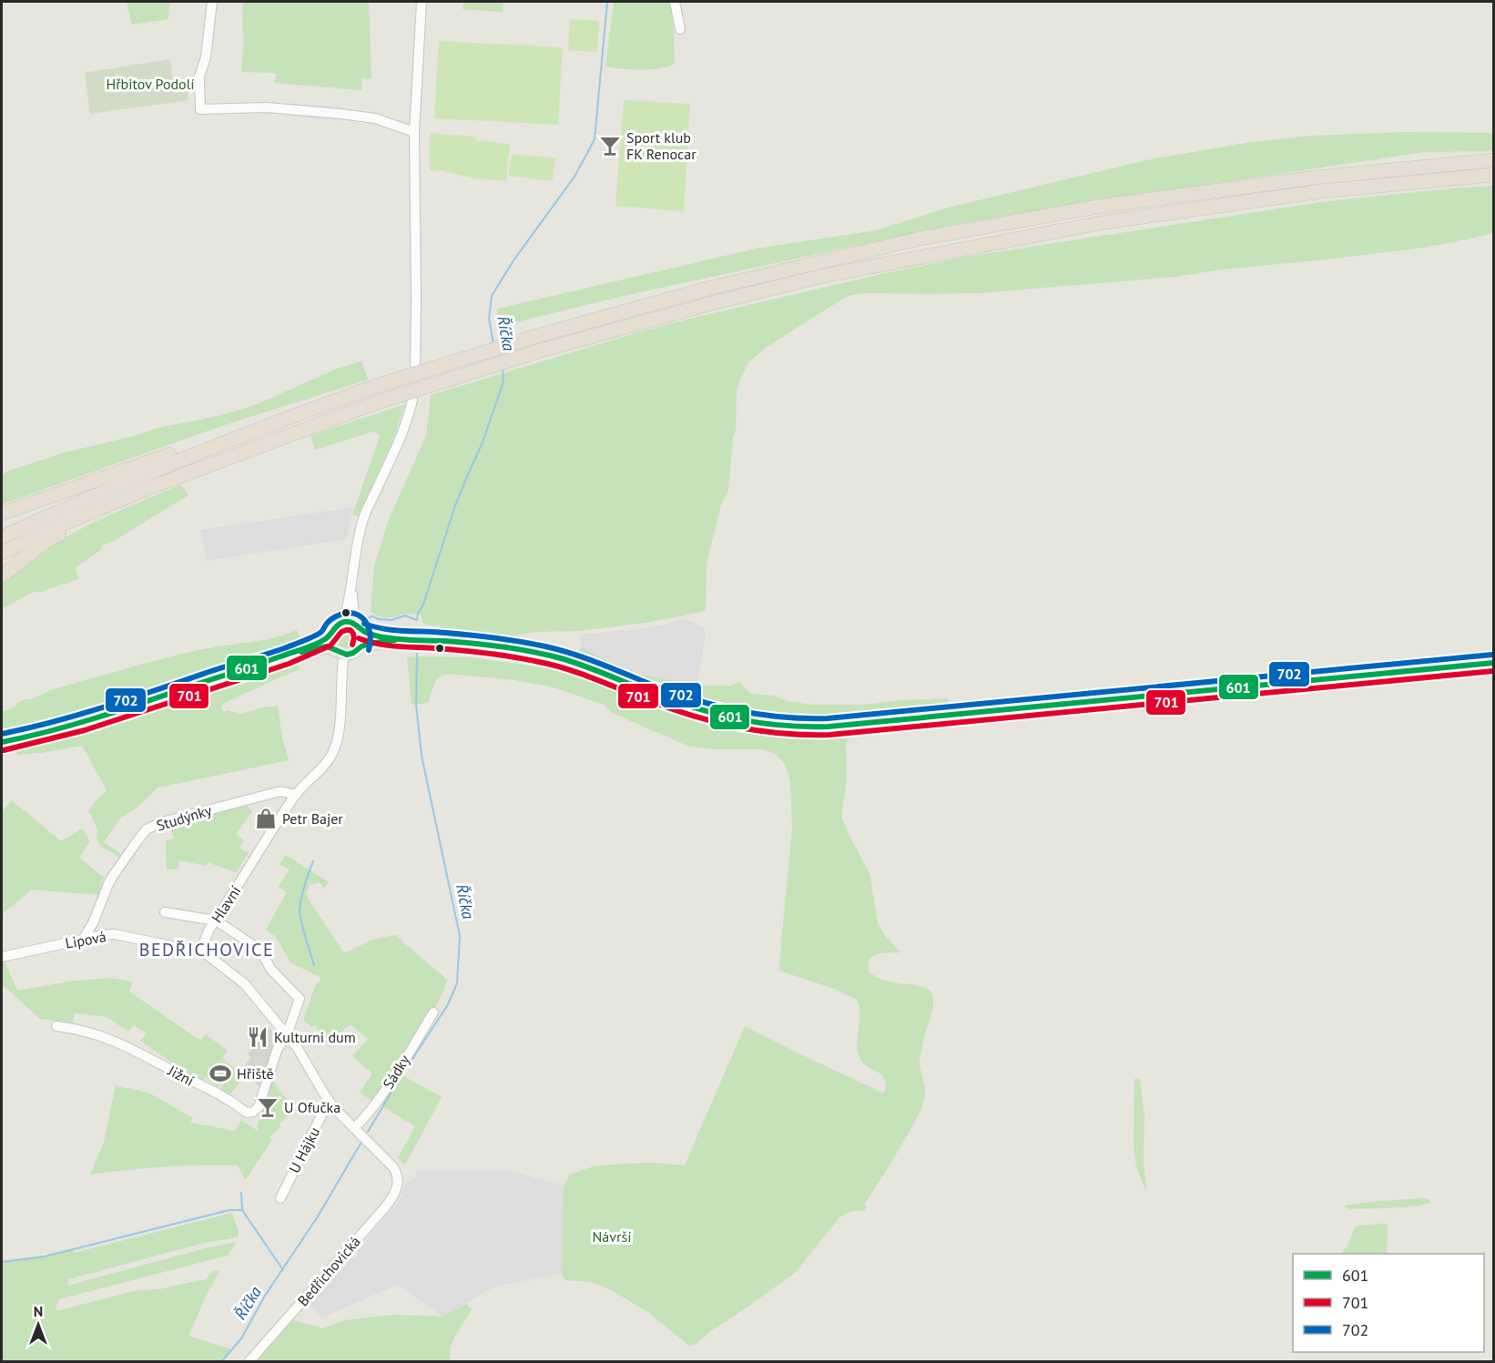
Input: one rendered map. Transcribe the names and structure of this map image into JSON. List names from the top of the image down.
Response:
{
  "streets": {
    "street": [
      "Studýnky",
      "Hlavní",
      "Lipová",
      "Sádky",
      "Jižní",
      "U Hájku",
      "Bedřichovická"
    ]
  },
  "crossings": [
    ["Studýnky", "Hlavní"],
    ["Studýnky", "Lipová"],
    ["Hlavní", "Lipová"],
    ["Sádky", "Bedřichovická"]
  ],
  "districts": ["BEDŘICHOVICE"],
  "water": ["Říčka"],
  "parks": ["Hřbitov Podolí", "Návrší"],
  "places": {
    "bar": ["Sport klub FK Renocar", "U Ofučka"],
    "shop": ["Petr Bajer"],
    "restaurant": ["Kulturni dum"],
    "sports": ["Hřiště"]
  },
  "lines": ["transit line 702", "transit line 601", "transit line 701"],
  "legend": ["601", "701", "702"],
  "north": "top"
}
